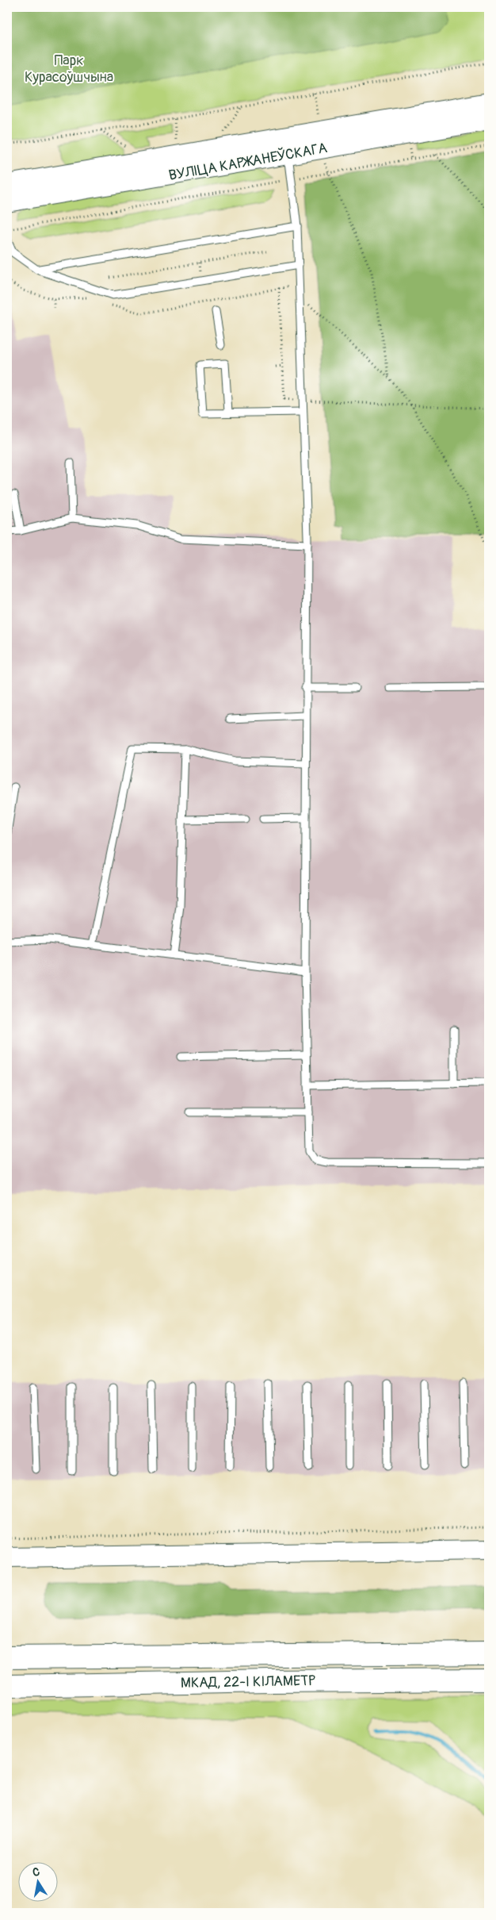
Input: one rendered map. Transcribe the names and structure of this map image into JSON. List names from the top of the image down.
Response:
{
  "streets": {
    "highway": ["МКАД, 22-І КІЛАМЕТР"],
    "main road": ["ВУЛІЦА КАРЖАНЕЎСКАГА"]
  },
  "parks": ["Парк Курасоўшчына"],
  "north": "top"
}
